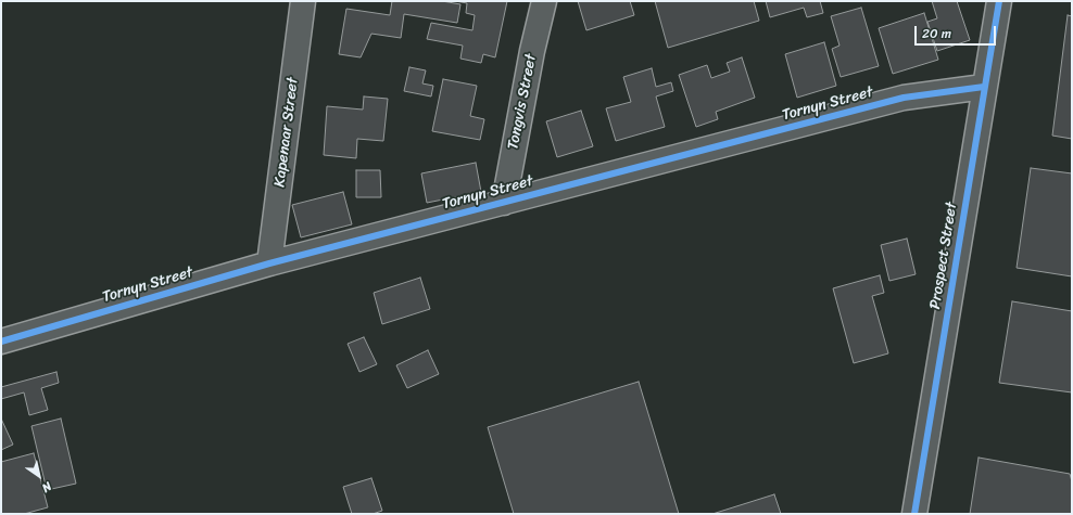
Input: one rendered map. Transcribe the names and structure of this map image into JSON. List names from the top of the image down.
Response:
{
  "streets": {
    "street": [
      "Tongvis Street",
      "Tornyn Street",
      "Kapenaar Street",
      "Prospect Street"
    ]
  },
  "crossings": [
    ["Tongvis Street", "Tornyn Street"],
    ["Tornyn Street", "Kapenaar Street"],
    ["Tornyn Street", "Prospect Street"]
  ],
  "scale_bar": "20 m",
  "north": "bottom right"
}
